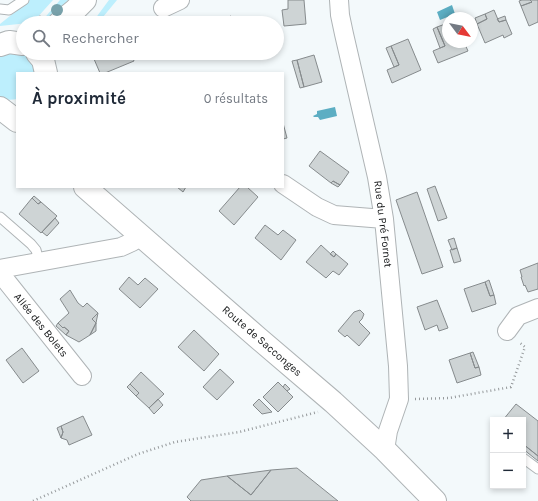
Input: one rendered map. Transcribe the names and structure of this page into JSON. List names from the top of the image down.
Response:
{
  "streets": {
    "street": ["Rue du Pré Fornet", "Allée des Bolets", "Route de Sacconges"]
  },
  "crossings": [
    ["Rue du Pré Fornet", "Route de Sacconges"]
  ],
  "north": "bottom right",
  "page": {
    "search": "Rechercher",
    "heading": ["À proximité", "0 résultats"],
    "map_buttons": ["+", "−"]
  }
}
